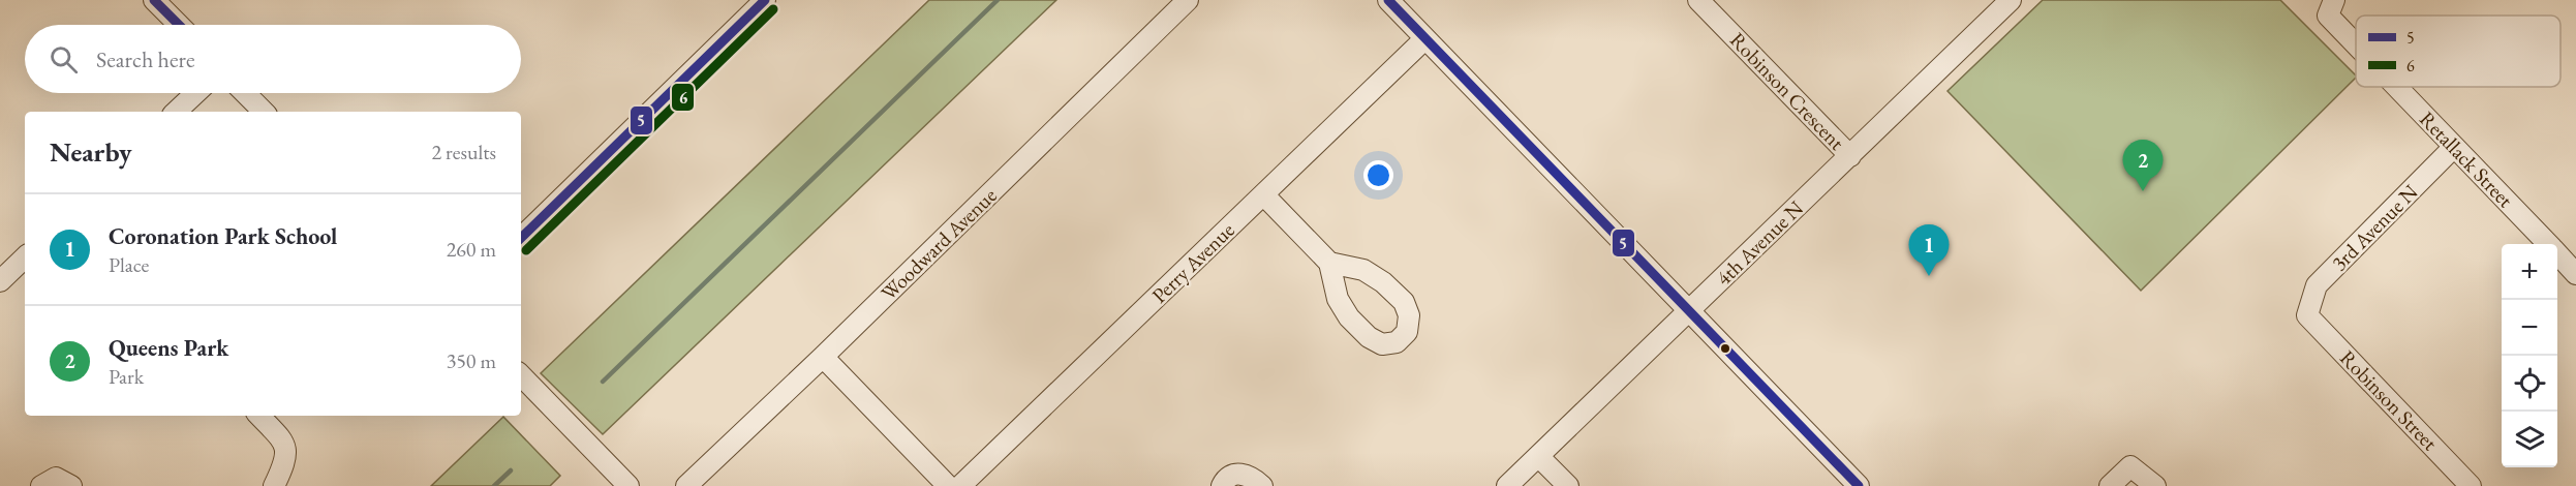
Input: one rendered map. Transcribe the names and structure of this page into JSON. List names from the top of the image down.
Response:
{
  "streets": {
    "street": [
      "Robinson Crescent",
      "Retallack Street",
      "3rd Avenue N",
      "4th Avenue N",
      "Woodward Avenue",
      "Perry Avenue",
      "Robinson Street"
    ]
  },
  "crossings": [
    ["Robinson Crescent", "4th Avenue N"],
    ["Retallack Street", "3rd Avenue N"],
    ["3rd Avenue N", "Robinson Street"]
  ],
  "lines": ["transit line 5", "transit line 6"],
  "legend": ["5", "6"],
  "page": {
    "search": "Search here",
    "heading": ["Nearby", "2 results"],
    "pins": ["2", "1"],
    "list": [
      {
        "mark": "1",
        "name": "Coronation Park School",
        "note": "Place",
        "value": "260 m"
      },
      {
        "mark": "2",
        "name": "Queens Park",
        "note": "Park",
        "value": "350 m"
      }
    ],
    "map_buttons": ["+", "−"]
  }
}
